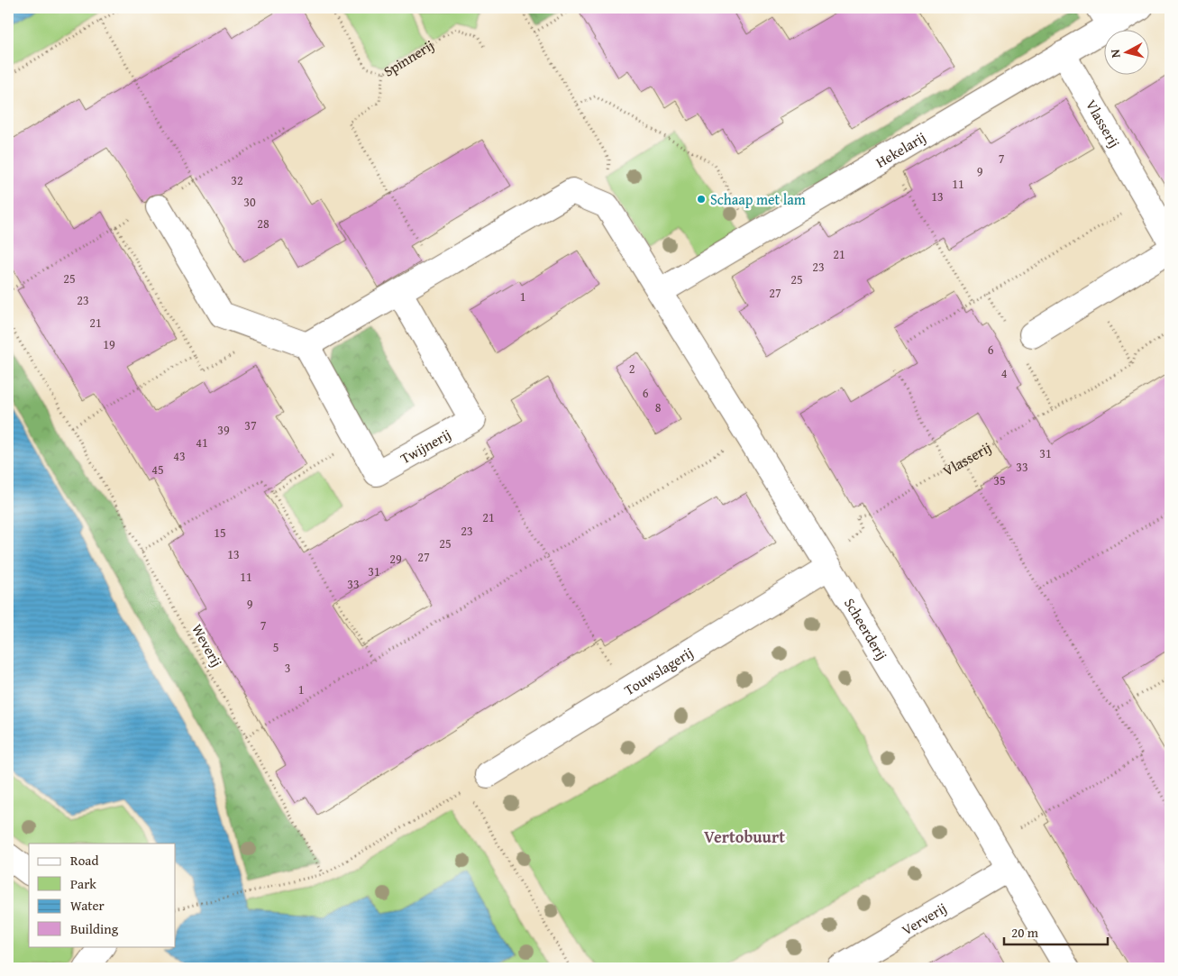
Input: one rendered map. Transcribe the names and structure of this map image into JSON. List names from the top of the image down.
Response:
{
  "streets": {
    "street": [
      "Vlasserij",
      "Hekelarij",
      "Twijnerij",
      "Scheerderij",
      "Touwslagerij",
      "Ververij"
    ],
    "path": ["Spinnerij", "Weverij"]
  },
  "crossings": [
    ["Vlasserij", "Hekelarij"],
    ["Vlasserij", "Scheerderij"],
    ["Vlasserij", "Touwslagerij"],
    ["Hekelarij", "Scheerderij"],
    ["Scheerderij", "Touwslagerij"],
    ["Scheerderij", "Ververij"]
  ],
  "districts": ["Vertobuurt"],
  "places": ["Schaap met lam"],
  "house_numbers": [
    "7",
    "9",
    "32",
    "11",
    "13",
    "30",
    "28",
    "21",
    "23",
    "25",
    "25",
    "27",
    "1",
    "23",
    "21",
    "19",
    "6",
    "2",
    "4",
    "6",
    "8",
    "37",
    "39",
    "41",
    "31",
    "43",
    "33",
    "45",
    "35",
    "21",
    "23",
    "15",
    "25",
    "13",
    "27",
    "29",
    "31",
    "11",
    "33",
    "9",
    "7",
    "5",
    "3",
    "1"
  ],
  "legend": [
    "Road",
    "Park",
    "Water",
    "Building"
  ],
  "scale_bar": "20 m",
  "north": "left"
}
